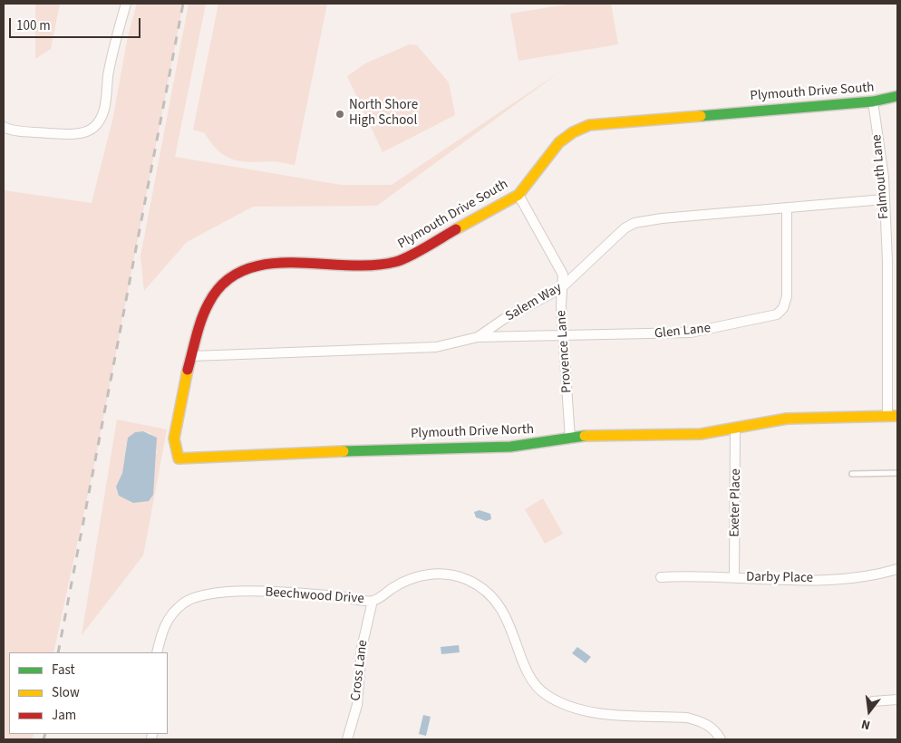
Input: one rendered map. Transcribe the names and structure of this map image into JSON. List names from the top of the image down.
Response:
{
  "streets": {
    "street": [
      "Plymouth Drive South",
      "Falmouth Lane",
      "Salem Way",
      "Glen Lane",
      "Provence Lane",
      "Plymouth Drive North",
      "Exeter Place",
      "Darby Place",
      "Beechwood Drive",
      "Cross Lane"
    ]
  },
  "crossings": [
    ["Plymouth Drive South", "Falmouth Lane"],
    ["Plymouth Drive South", "Salem Way"],
    ["Plymouth Drive South", "Provence Lane"],
    ["Plymouth Drive South", "Plymouth Drive North"],
    ["Falmouth Lane", "Salem Way"],
    ["Falmouth Lane", "Plymouth Drive North"],
    ["Salem Way", "Glen Lane"],
    ["Salem Way", "Provence Lane"],
    ["Salem Way", "Plymouth Drive North"],
    ["Glen Lane", "Provence Lane"],
    ["Provence Lane", "Plymouth Drive North"],
    ["Plymouth Drive North", "Exeter Place"],
    ["Exeter Place", "Darby Place"],
    ["Beechwood Drive", "Cross Lane"]
  ],
  "places": ["North Shore High School"],
  "legend": ["Fast", "Slow", "Jam"],
  "scale_bar": "100 m",
  "north": "bottom"
}
